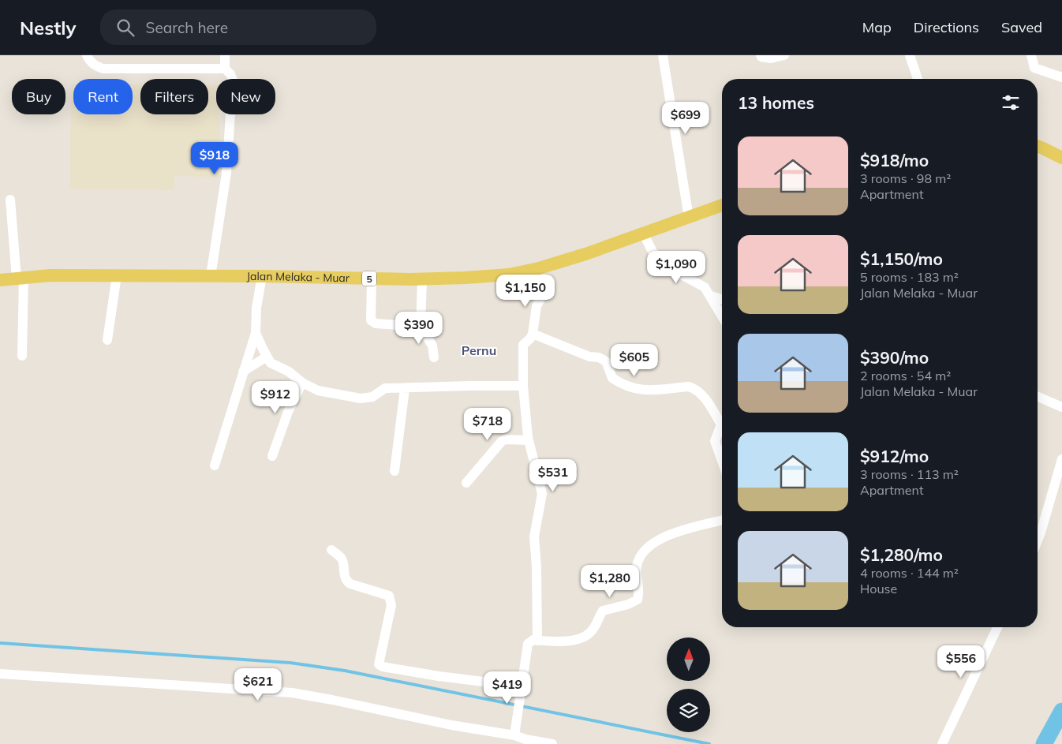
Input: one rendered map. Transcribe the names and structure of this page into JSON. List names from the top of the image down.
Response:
{
  "streets": {
    "main road": ["Jalan Melaka - Muar", "5"]
  },
  "districts": ["Pernu"],
  "north": "top",
  "page": {
    "header": "Nestly",
    "search": "Search here",
    "nav": ["Map", "Directions", "Saved"],
    "chip": [
      "Buy",
      "Rent",
      "Filters",
      "New"
    ],
    "heading": "13 homes",
    "price": [
      "$699",
      "$918",
      "$1,090",
      "$1,150",
      "$390",
      "$605",
      "$912",
      "$718",
      "$531",
      "$1,280",
      "$556",
      "$621",
      "$419"
    ],
    "list": [
      {
        "name": "$918/mo",
        "note": "3 rooms · 98 m² · Apartment"
      },
      {
        "name": "$1,150/mo",
        "note": "5 rooms · 183 m² · Jalan Melaka - Muar"
      },
      {
        "name": "$390/mo",
        "note": "2 rooms · 54 m² · Jalan Melaka - Muar"
      },
      {
        "name": "$912/mo",
        "note": "3 rooms · 113 m² · Apartment"
      },
      {
        "name": "$1,280/mo",
        "note": "4 rooms · 144 m² · House"
      }
    ]
  }
}
